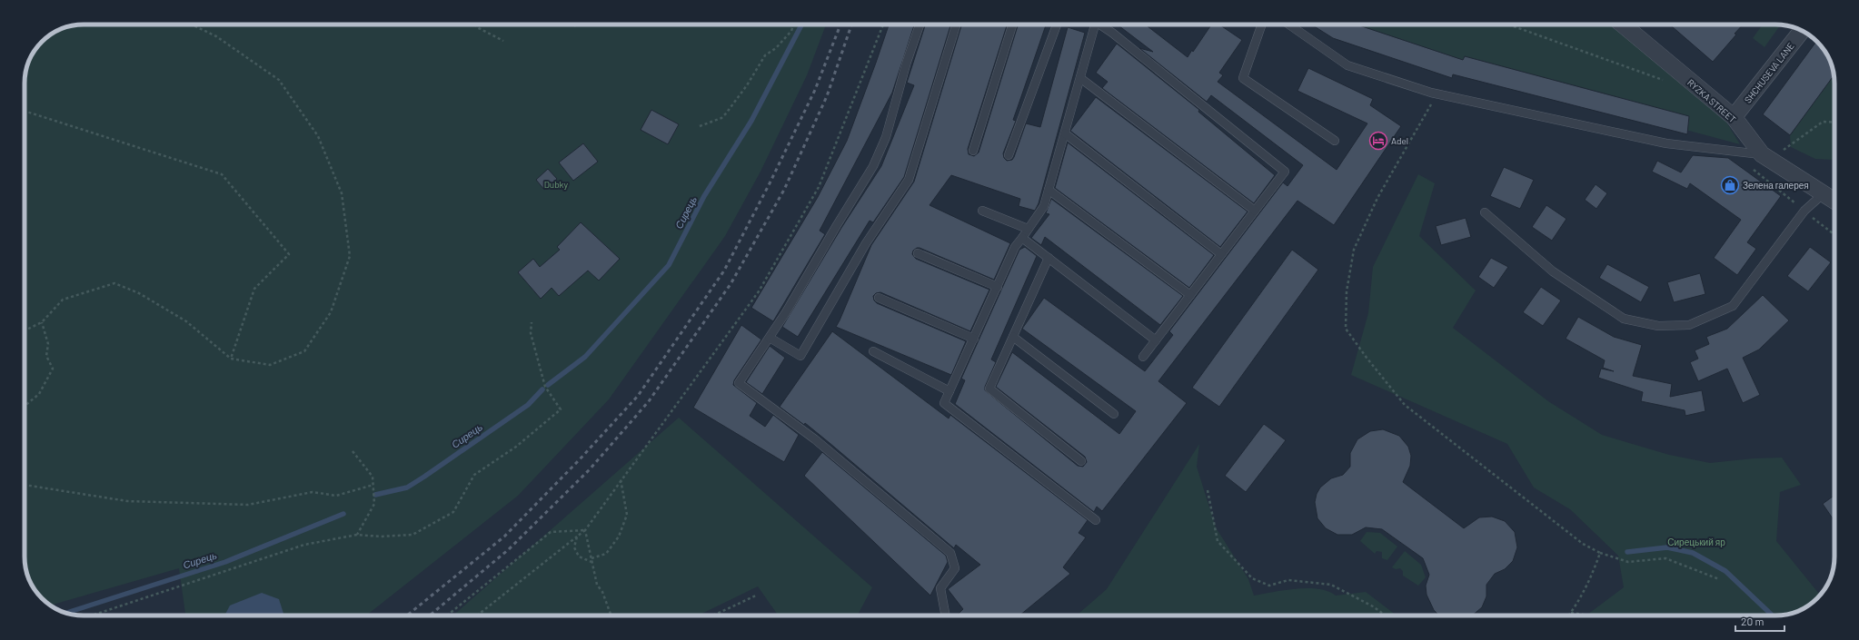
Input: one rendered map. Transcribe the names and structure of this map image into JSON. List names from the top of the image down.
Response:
{
  "streets": {
    "street": ["SHCHUSEVA LANE", "RYZKA STREET"]
  },
  "crossings": [
    ["SHCHUSEVA LANE", "RYZKA STREET"]
  ],
  "water": ["Сирець"],
  "parks": ["Dubky", "Сирецький яр"],
  "places": {
    "hotel": ["Adel"],
    "shop": ["Зелена галерея"]
  },
  "scale_bar": "20 m"
}
